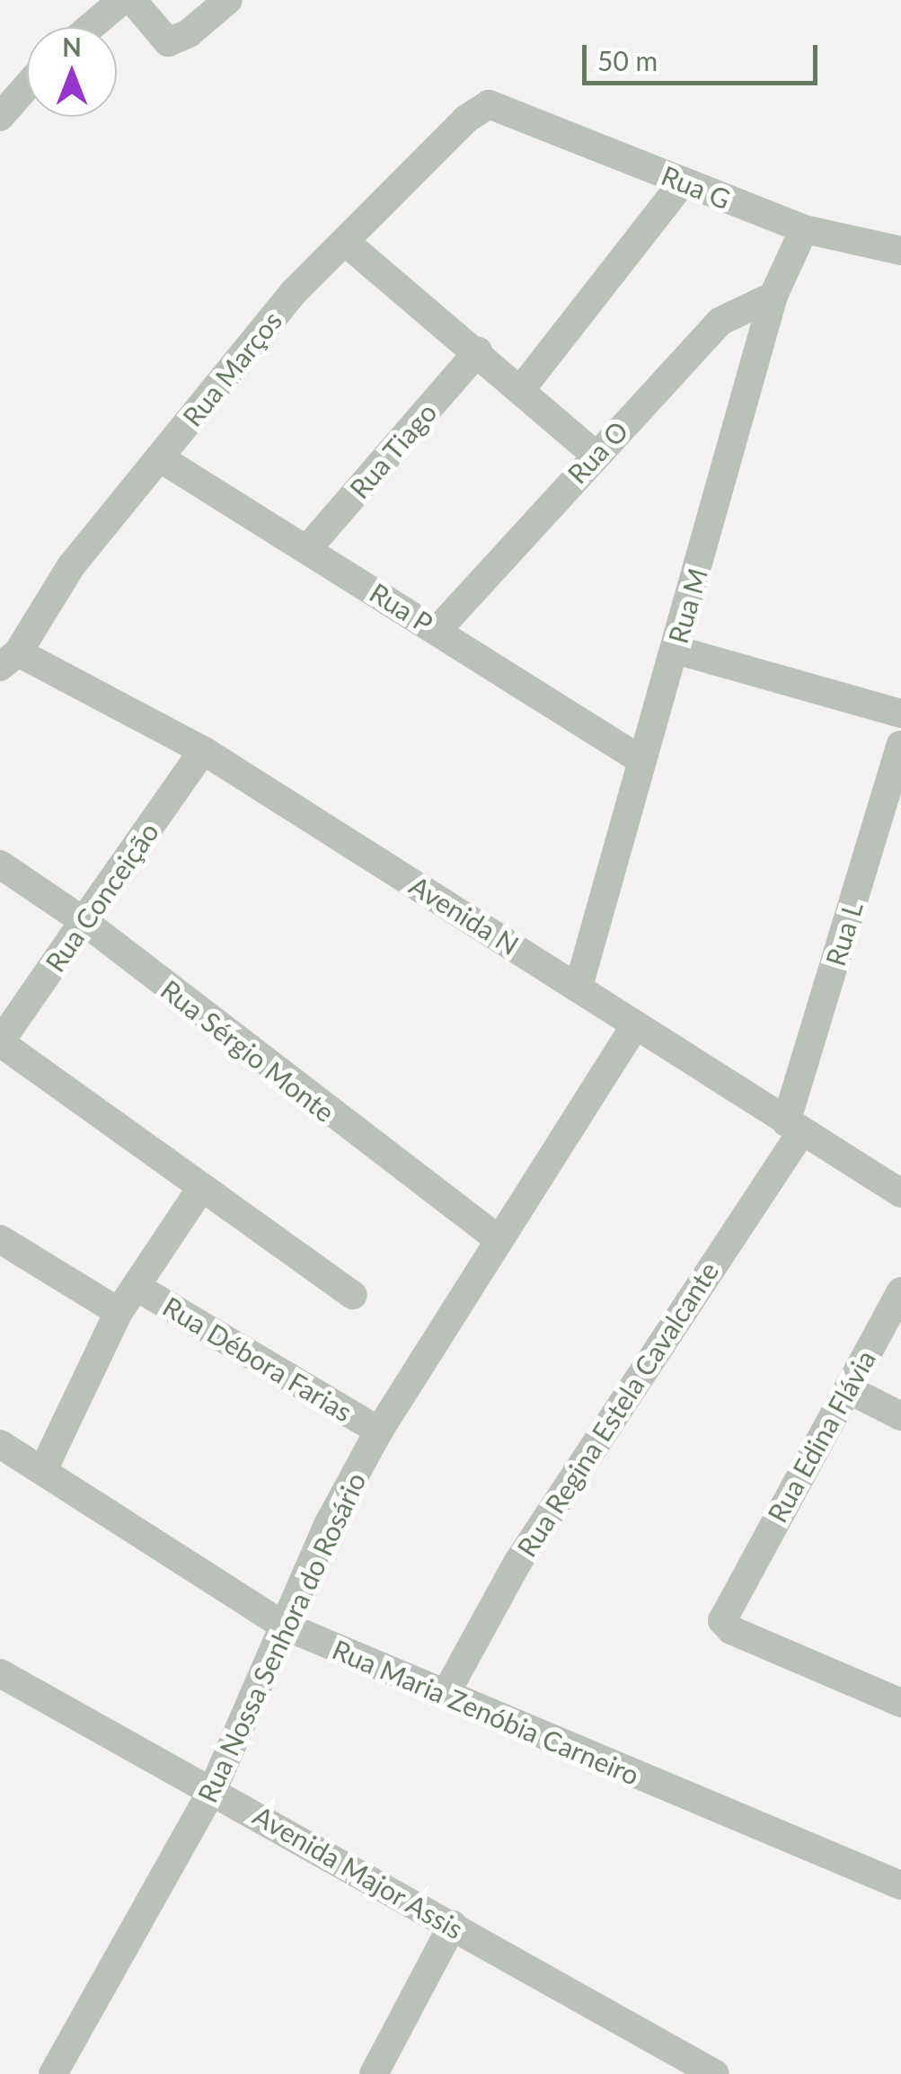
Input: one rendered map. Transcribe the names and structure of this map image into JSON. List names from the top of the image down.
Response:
{
  "streets": {
    "street": [
      "Rua G",
      "Rua Marços",
      "Rua Tiago",
      "Rua O",
      "Rua M",
      "Rua P",
      "Rua Conceição",
      "Avenida N",
      "Rua L",
      "Rua Sérgio Monte",
      "Rua Débora Farias",
      "Rua Regina Estela Cavalcante",
      "Rua Edina Flávia",
      "Rua Nossa Senhora do Rosário",
      "Rua Maria Zenóbia Carneiro",
      "Avenida Major Assis"
    ]
  },
  "crossings": [
    ["Rua G", "Rua Marços"],
    ["Rua G", "Rua M"],
    ["Rua Marços", "Rua P"],
    ["Rua Marços", "Avenida N"],
    ["Rua Tiago", "Rua P"],
    ["Rua O", "Rua M"],
    ["Rua O", "Rua P"],
    ["Rua M", "Rua P"],
    ["Rua M", "Avenida N"],
    ["Rua Conceição", "Avenida N"],
    ["Rua Conceição", "Rua Sérgio Monte"],
    ["Avenida N", "Rua L"],
    ["Avenida N", "Rua Regina Estela Cavalcante"],
    ["Avenida N", "Rua Nossa Senhora do Rosário"],
    ["Rua L", "Rua Regina Estela Cavalcante"],
    ["Rua Sérgio Monte", "Rua Nossa Senhora do Rosário"],
    ["Rua Débora Farias", "Rua Nossa Senhora do Rosário"],
    ["Rua Regina Estela Cavalcante", "Rua Maria Zenóbia Carneiro"],
    ["Rua Nossa Senhora do Rosário", "Rua Maria Zenóbia Carneiro"],
    ["Rua Nossa Senhora do Rosário", "Avenida Major Assis"]
  ],
  "scale_bar": "50 m",
  "north": "top"
}
